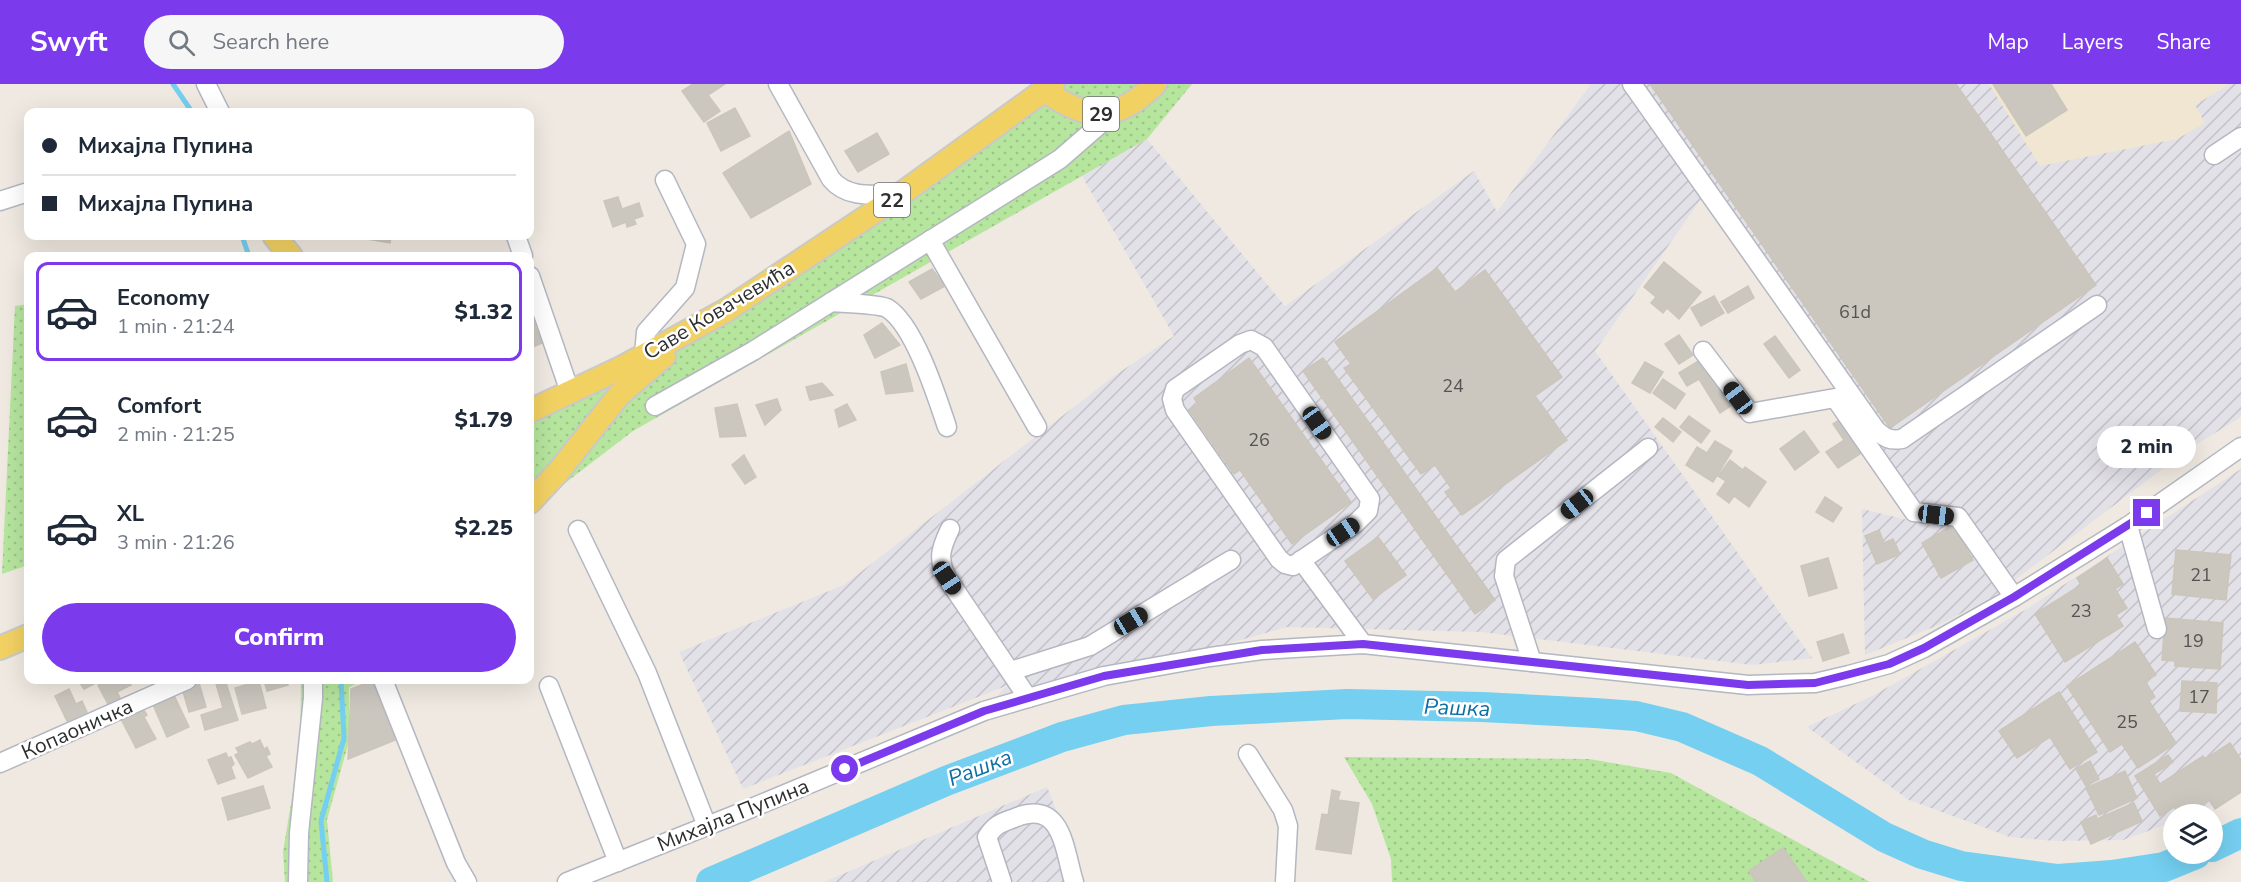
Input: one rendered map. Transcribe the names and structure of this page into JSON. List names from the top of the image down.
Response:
{
  "streets": {
    "main road": ["29", "22", "Саве Ковачевића"],
    "street": ["Копаоничка", "Михајла Пупина"]
  },
  "crossings": [
    ["29", "Саве Ковачевића"]
  ],
  "water": ["Рашка"],
  "house_numbers": [
    "61d",
    "24",
    "26",
    "21",
    "23",
    "19",
    "17",
    "25"
  ],
  "page": {
    "header": "Swyft",
    "search": "Search here",
    "nav": ["Map", "Layers", "Share"],
    "banner": ["Михајла Пупина", "Михајла Пупина"],
    "list": [
      {
        "name": "Economy",
        "note": "1 min · 21:24",
        "value": "$1.32"
      },
      {
        "name": "Comfort",
        "note": "2 min · 21:25",
        "value": "$1.79"
      },
      {
        "name": "XL",
        "note": "3 min · 21:26",
        "value": "$2.25"
      }
    ],
    "bubble": "2 min",
    "buttons": "Confirm"
  }
}
